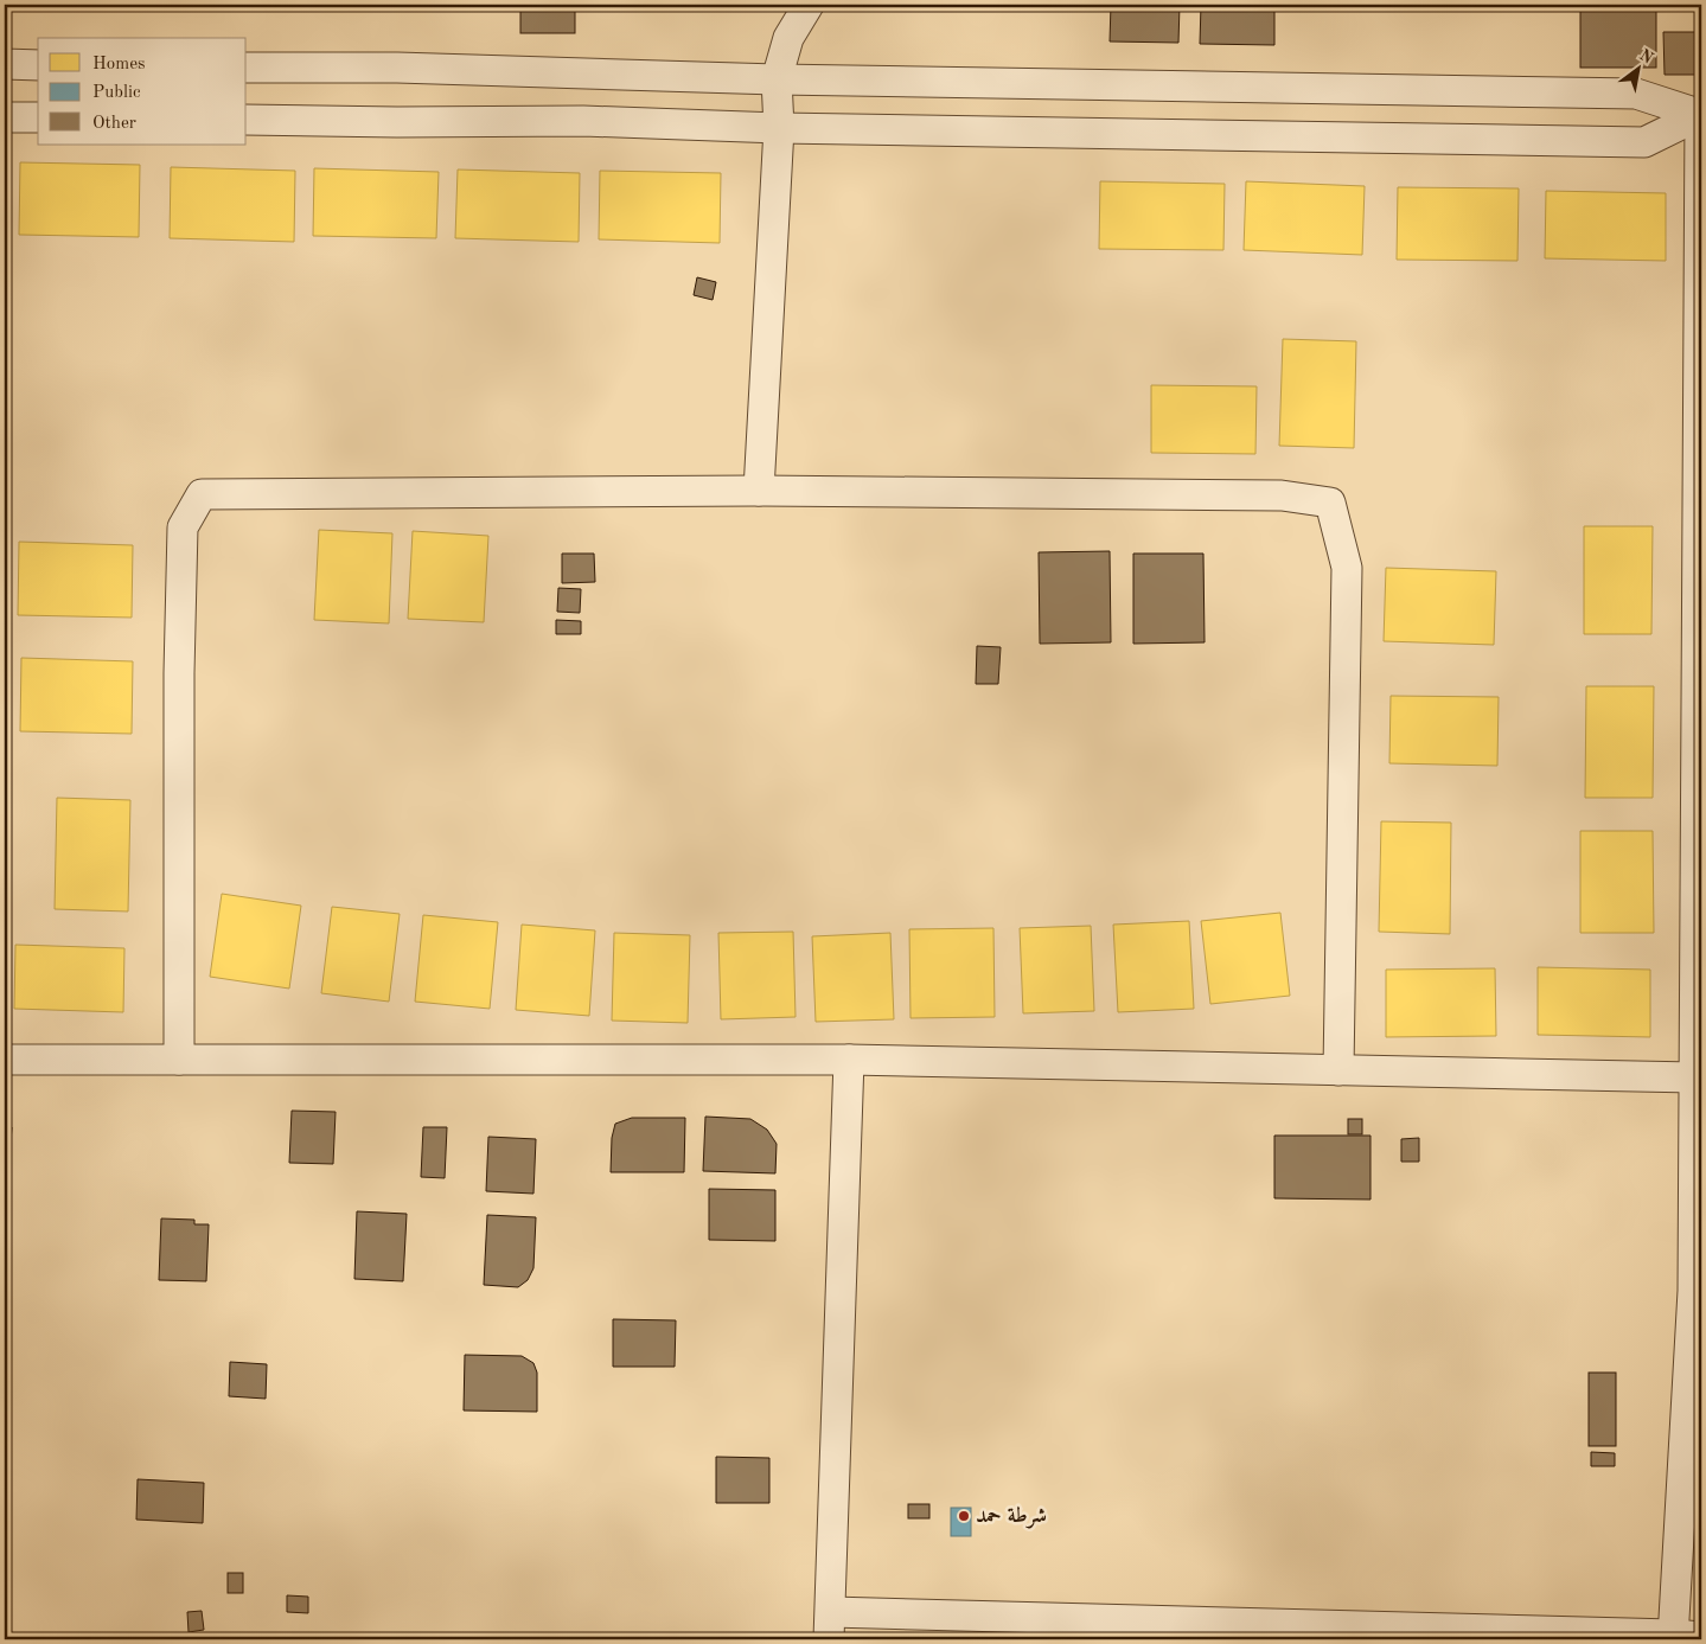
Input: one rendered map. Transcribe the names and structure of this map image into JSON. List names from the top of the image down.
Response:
{
  "places": ["شرطة حمد"],
  "legend": ["Homes", "Public", "Other"],
  "north": "top right"
}
